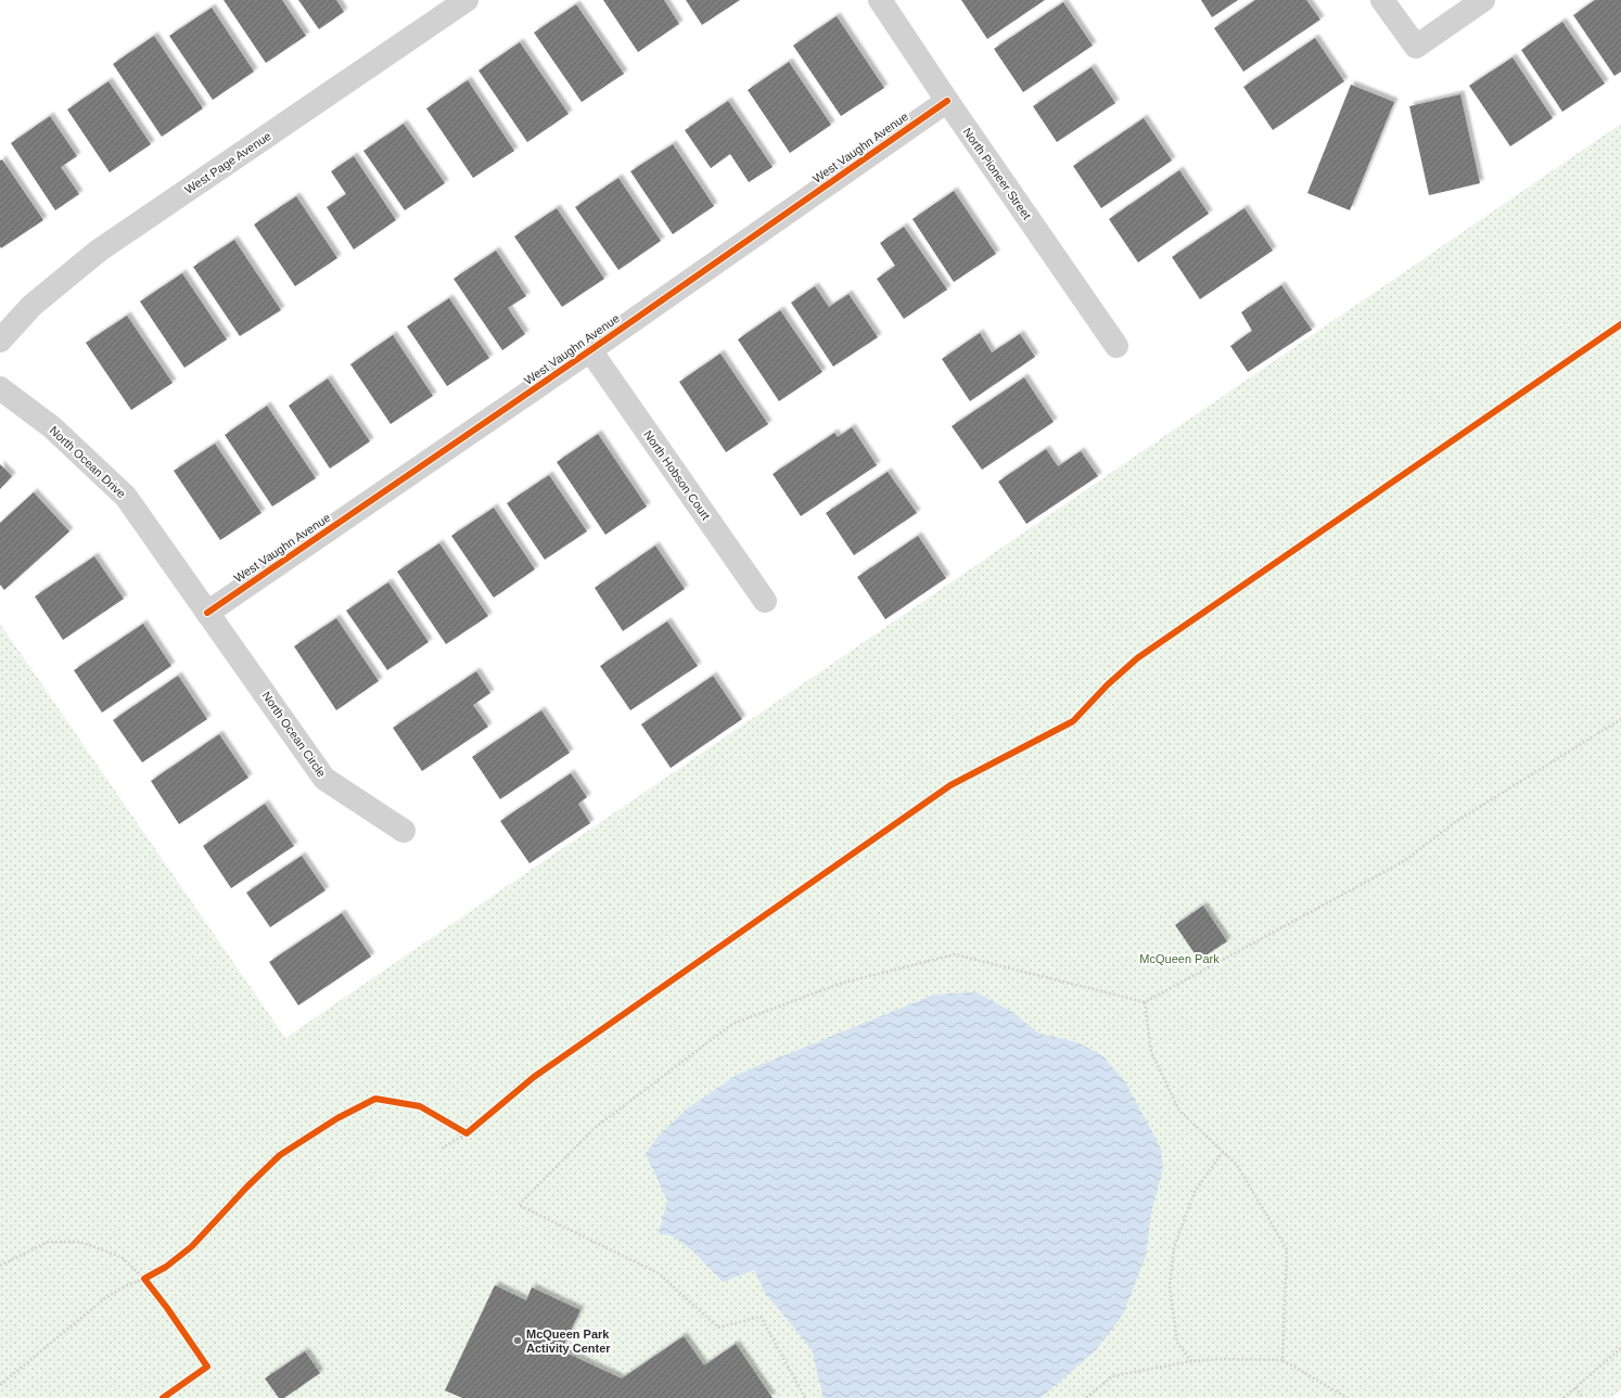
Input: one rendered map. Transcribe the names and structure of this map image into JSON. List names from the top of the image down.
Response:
{
  "streets": {
    "street": [
      "West Vaughn Avenue",
      "West Page Avenue",
      "North Pioneer Street",
      "North Ocean Drive",
      "North Hobson Court",
      "North Ocean Circle"
    ]
  },
  "crossings": [
    ["West Vaughn Avenue", "North Pioneer Street"],
    ["West Vaughn Avenue", "North Ocean Drive"],
    ["West Vaughn Avenue", "North Hobson Court"],
    ["West Vaughn Avenue", "North Ocean Circle"],
    ["North Ocean Drive", "North Ocean Circle"]
  ],
  "parks": ["McQueen Park"],
  "places": ["McQueen Park Activity Center"]
}
